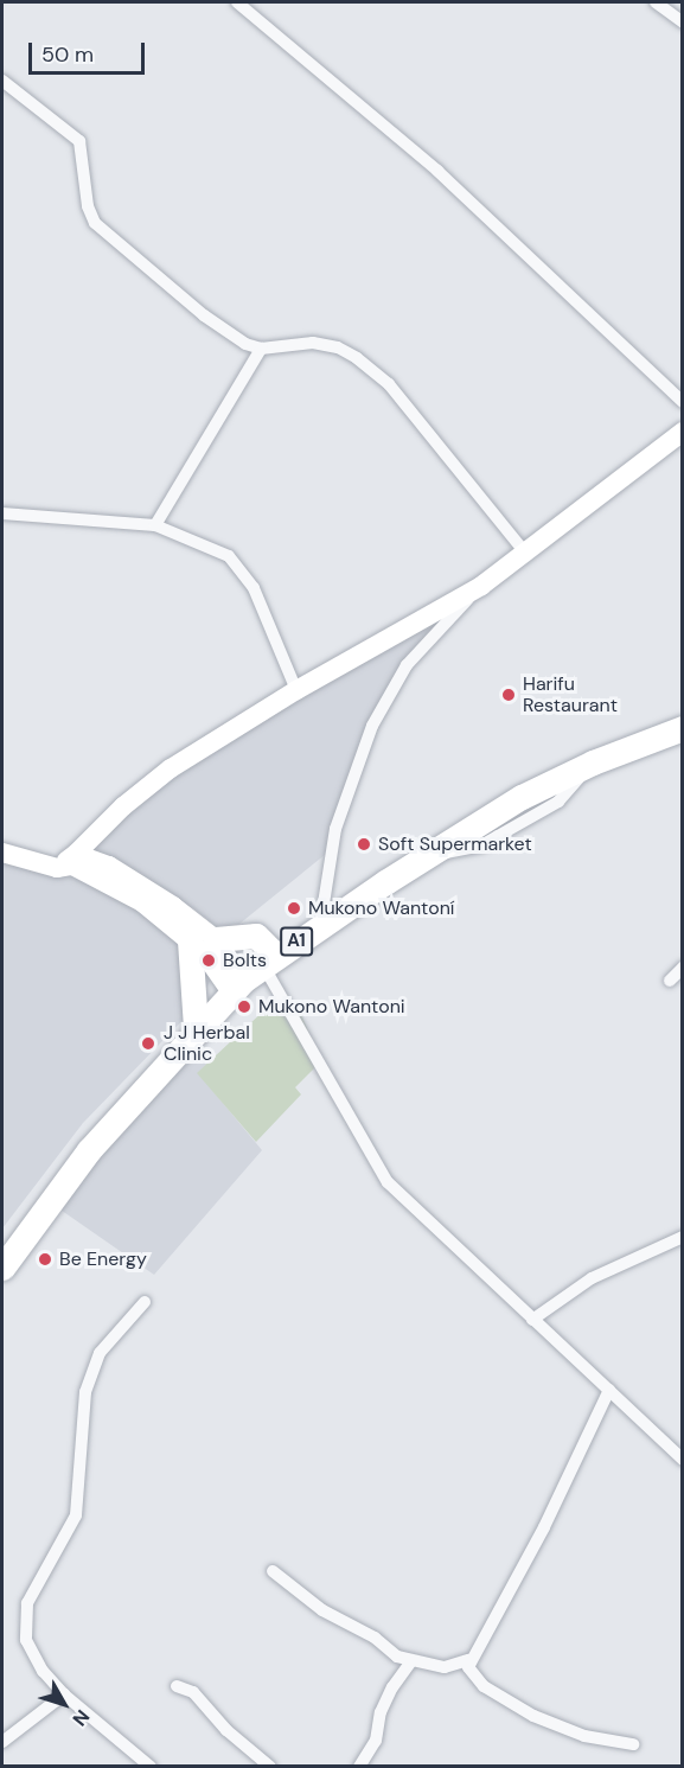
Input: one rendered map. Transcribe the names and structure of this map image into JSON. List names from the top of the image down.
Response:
{
  "streets": {
    "highway": ["A1"]
  },
  "places": [
    "Harifu Restaurant",
    "Soft Supermarket",
    "Mukono Wantoní",
    "Bolts",
    "Mukono Wantoni",
    "J J Herbal Clinic",
    "Be Energy"
  ],
  "scale_bar": "50 m",
  "north": "bottom right"
}
